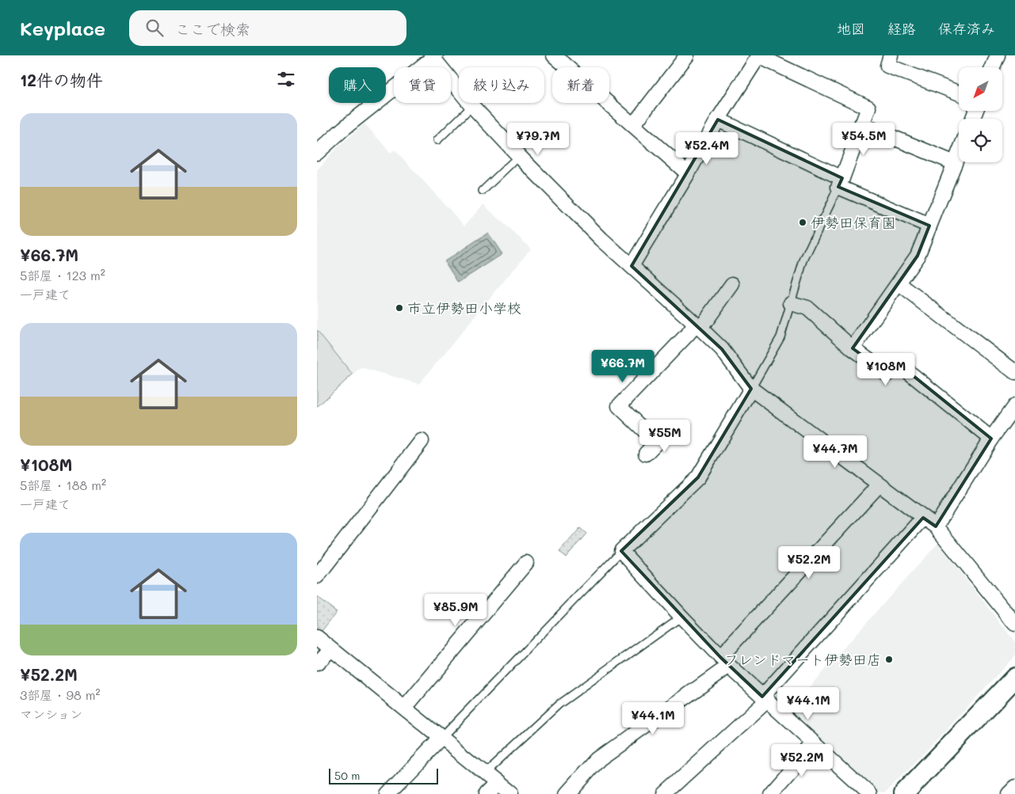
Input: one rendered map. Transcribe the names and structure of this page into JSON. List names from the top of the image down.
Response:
{
  "places": ["伊勢田保育園", "市立伊勢田小学校", "フレンドマート伊勢田店"],
  "scale_bar": "50 m",
  "north": "bottom left",
  "page": {
    "header": "Keyplace",
    "search": "ここで検索",
    "nav": ["地図", "経路", "保存済み"],
    "heading": "12件の物件",
    "chip": [
      "購入",
      "賃貸",
      "絞り込み",
      "新着"
    ],
    "list": [
      {
        "name": "¥66.7M",
        "note": "5部屋 · 123 m² · 一戸建て"
      },
      {
        "name": "¥108M",
        "note": "5部屋 · 188 m² · 一戸建て"
      },
      {
        "name": "¥52.2M",
        "note": "3部屋 · 98 m² · マンション"
      }
    ],
    "price": [
      "¥79.7M",
      "¥54.5M",
      "¥52.4M",
      "¥66.7M",
      "¥108M",
      "¥55M",
      "¥44.7M",
      "¥52.2M",
      "¥85.9M",
      "¥44.1M",
      "¥44.1M",
      "¥52.2M"
    ],
    "scale": "50 m"
  }
}
